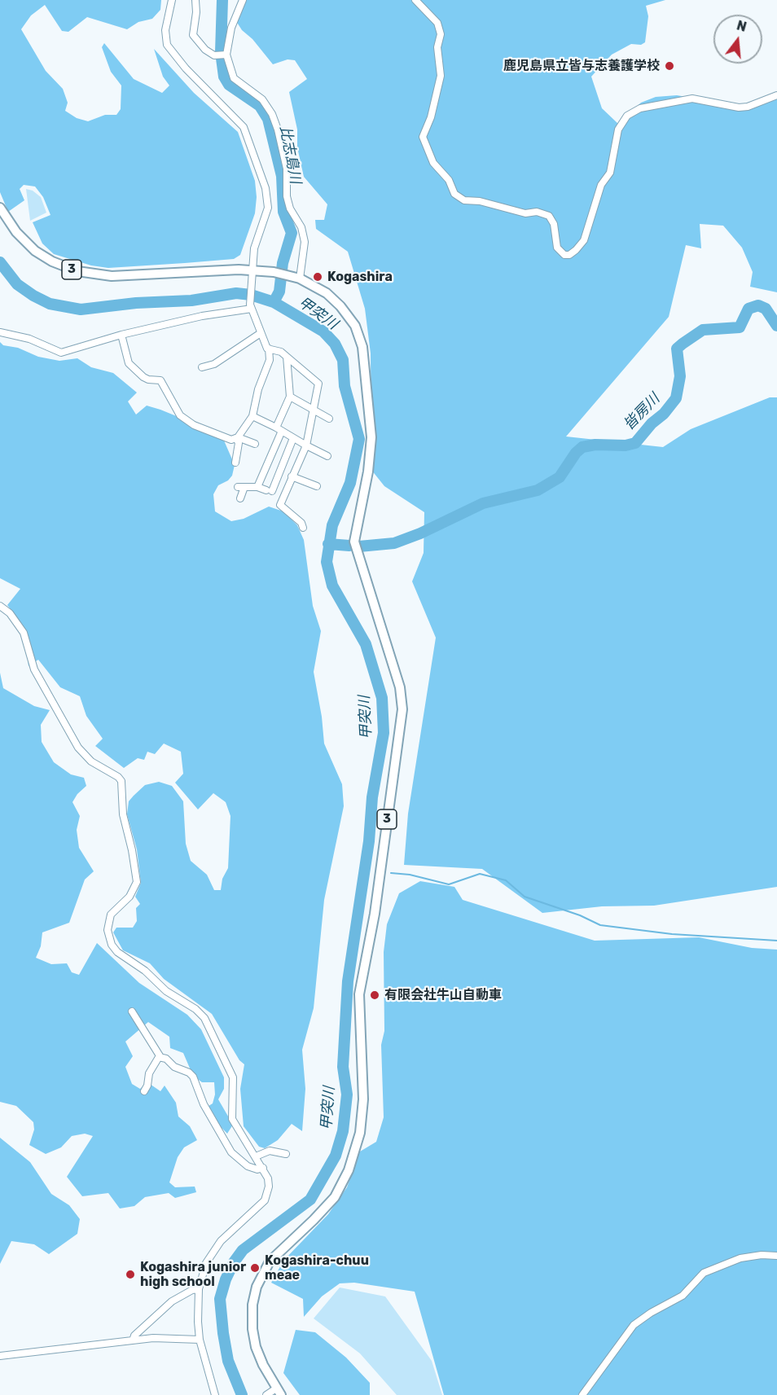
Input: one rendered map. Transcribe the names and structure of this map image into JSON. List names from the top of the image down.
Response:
{
  "streets": {
    "highway": ["3"]
  },
  "water": ["比志島川", "甲突川", "皆房川"],
  "places": [
    "鹿児島県立皆与志養護学校",
    "Kogashira",
    "有限会社牛山自動車",
    "Kogashira-chuu meae",
    "Kogashira junior high school"
  ],
  "north": "top"
}
